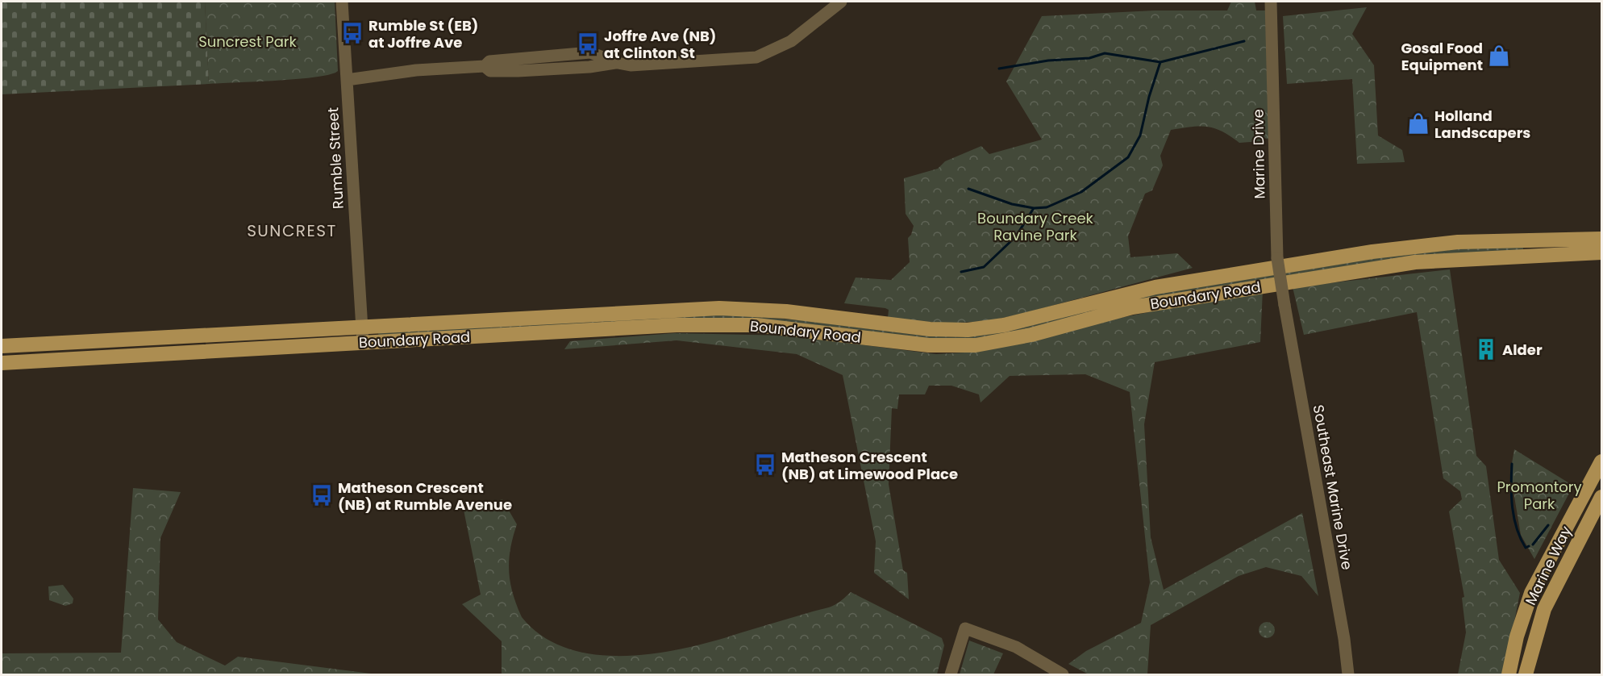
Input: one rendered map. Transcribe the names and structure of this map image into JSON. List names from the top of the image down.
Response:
{
  "streets": {
    "main road": ["Boundary Road", "Marine Way"],
    "street": ["Marine Drive", "Rumble Street", "Southeast Marine Drive"]
  },
  "crossings": [
    ["Marine Drive", "Southeast Marine Drive"],
    ["Rumble Street", "Boundary Road"]
  ],
  "districts": ["SUNCREST"],
  "parks": ["Suncrest Park", "Boundary Creek Ravine Park", "Promontory Park"],
  "places": {
    "bus stop": [
      "Rumble St (EB) at Joffre Ave",
      "Joffre Ave (NB) at Clinton St",
      "Matheson Crescent (NB) at Limewood Place",
      "Matheson Crescent (NB) at Rumble Avenue"
    ],
    "shop": ["Gosal Food Equipment", "Holland Landscapers"],
    "building": ["Alder"]
  }
}
